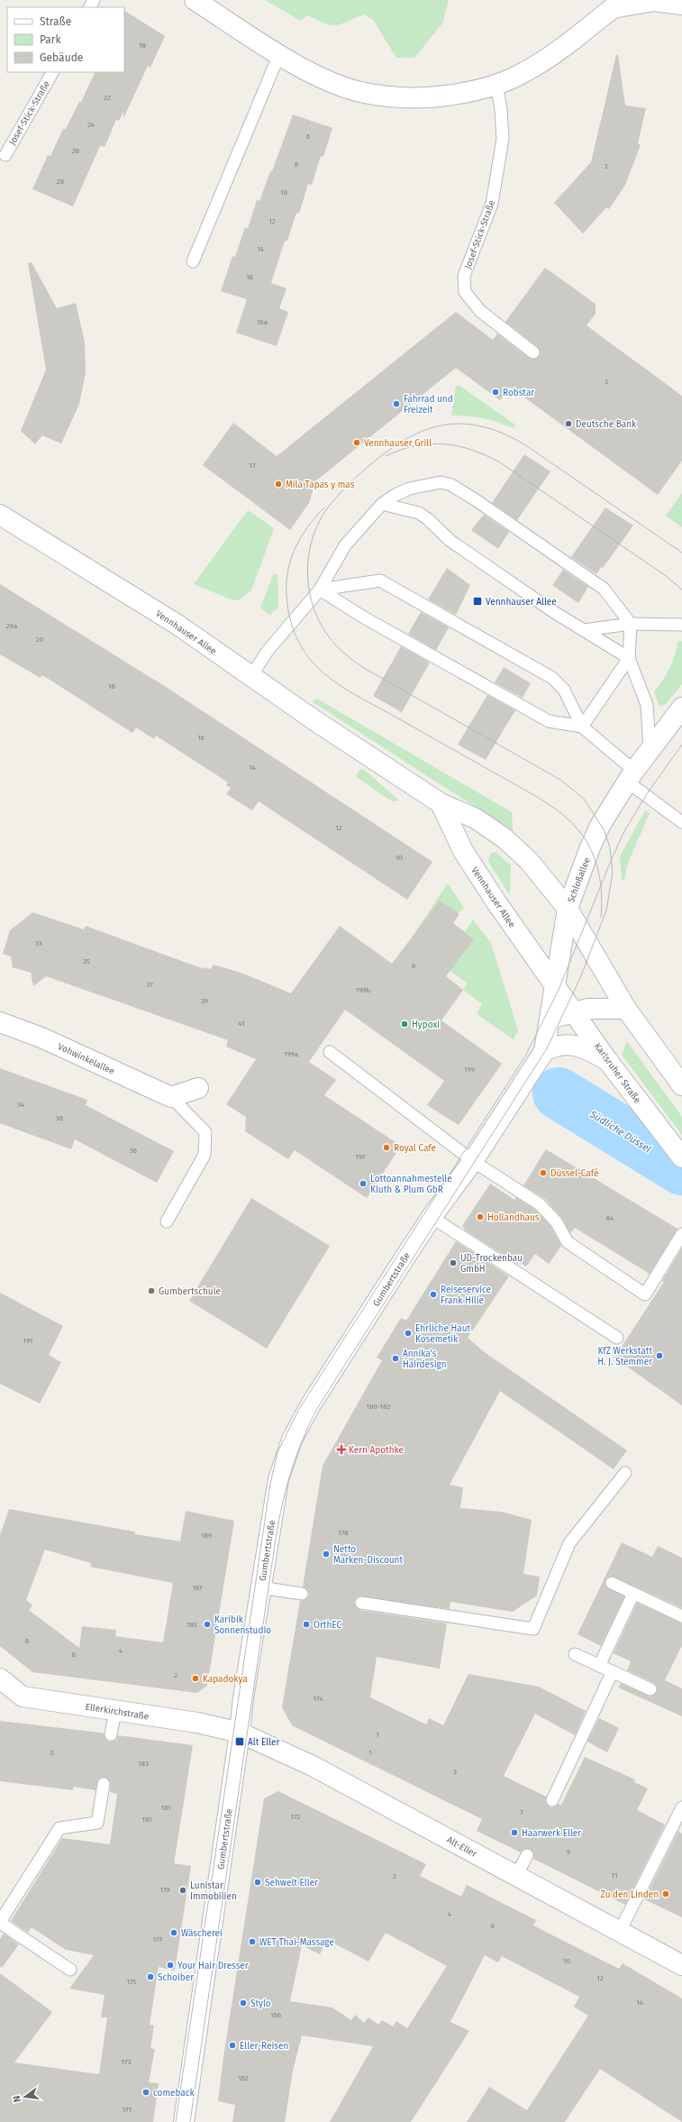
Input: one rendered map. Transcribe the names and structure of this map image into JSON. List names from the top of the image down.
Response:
{
  "streets": {
    "street": [
      "Vennhauser Allee",
      "Schloßallee",
      "Vohwinkelallee",
      "Karlsruher Straße",
      "Gumbertstraße",
      "Ellerkirchstraße",
      "Alt-Eller"
    ],
    "lane": ["Josef-Stick-Straße"]
  },
  "crossings": [
    ["Vennhauser Allee", "Schloßallee"],
    ["Vennhauser Allee", "Karlsruher Straße"],
    ["Vennhauser Allee", "Gumbertstraße"],
    ["Schloßallee", "Karlsruher Straße"],
    ["Schloßallee", "Gumbertstraße"],
    ["Karlsruher Straße", "Gumbertstraße"],
    ["Gumbertstraße", "Ellerkirchstraße"],
    ["Gumbertstraße", "Alt-Eller"],
    ["Ellerkirchstraße", "Alt-Eller"]
  ],
  "water": ["Südliche Düssel"],
  "places": {
    "other": [
      "Robstar",
      "Fahrrad und Freizeit",
      "Deutsche Bank",
      "Vennhauser Grill",
      "Mila Tapas y mas",
      "Hypoxi",
      "Royal Cafe",
      "Düssel-Café",
      "Lottoannahmestelle Kluth & Plum GbR",
      "Hollandhaus",
      "UD-Trockenbau GmbH",
      "Gumbertschule",
      "Reiseservice Frank Hille",
      "Ehrliche Haut Kosemetik",
      "KfZ Werkstatt H. J. Stemmer",
      "Annika's Hairdesign",
      "Netto Marken-Discount",
      "Karibik Sonnenstudio",
      "OrthEC",
      "Kapadokya",
      "Haarwerk Eller",
      "Sehwelt Eller",
      "Lunistar Immobilien",
      "Zu den Linden",
      "Wäscherei",
      "WET Thai-Massage",
      "Your Hair Dresser",
      "Schoiber",
      "Stylo",
      "Eller-Reisen",
      "comeback"
    ],
    "transit": ["Vennhauser Allee", "Alt Eller"],
    "health": ["Kern Apothke"]
  },
  "house_numbers": [
    "18",
    "22",
    "24",
    "6",
    "26",
    "8",
    "2",
    "28",
    "10",
    "12",
    "14",
    "16",
    "16a",
    "3",
    "17",
    "20a",
    "20",
    "18",
    "16",
    "14",
    "12",
    "10",
    "33",
    "35",
    "8",
    "37",
    "199b",
    "39",
    "41",
    "199a",
    "199",
    "34",
    "36",
    "38",
    "197",
    "84",
    "191",
    "180-182",
    "178",
    "189",
    "187",
    "185",
    "8",
    "4",
    "6",
    "2",
    "174",
    "1",
    "5",
    "1",
    "183",
    "3",
    "181",
    "7",
    "172",
    "181",
    "9",
    "11",
    "2",
    "179",
    "4",
    "6",
    "177",
    "10",
    "12",
    "175",
    "14",
    "166",
    "173",
    "162",
    "171"
  ],
  "legend": ["Straße", "Park", "Gebäude"],
  "north": "left"
}
